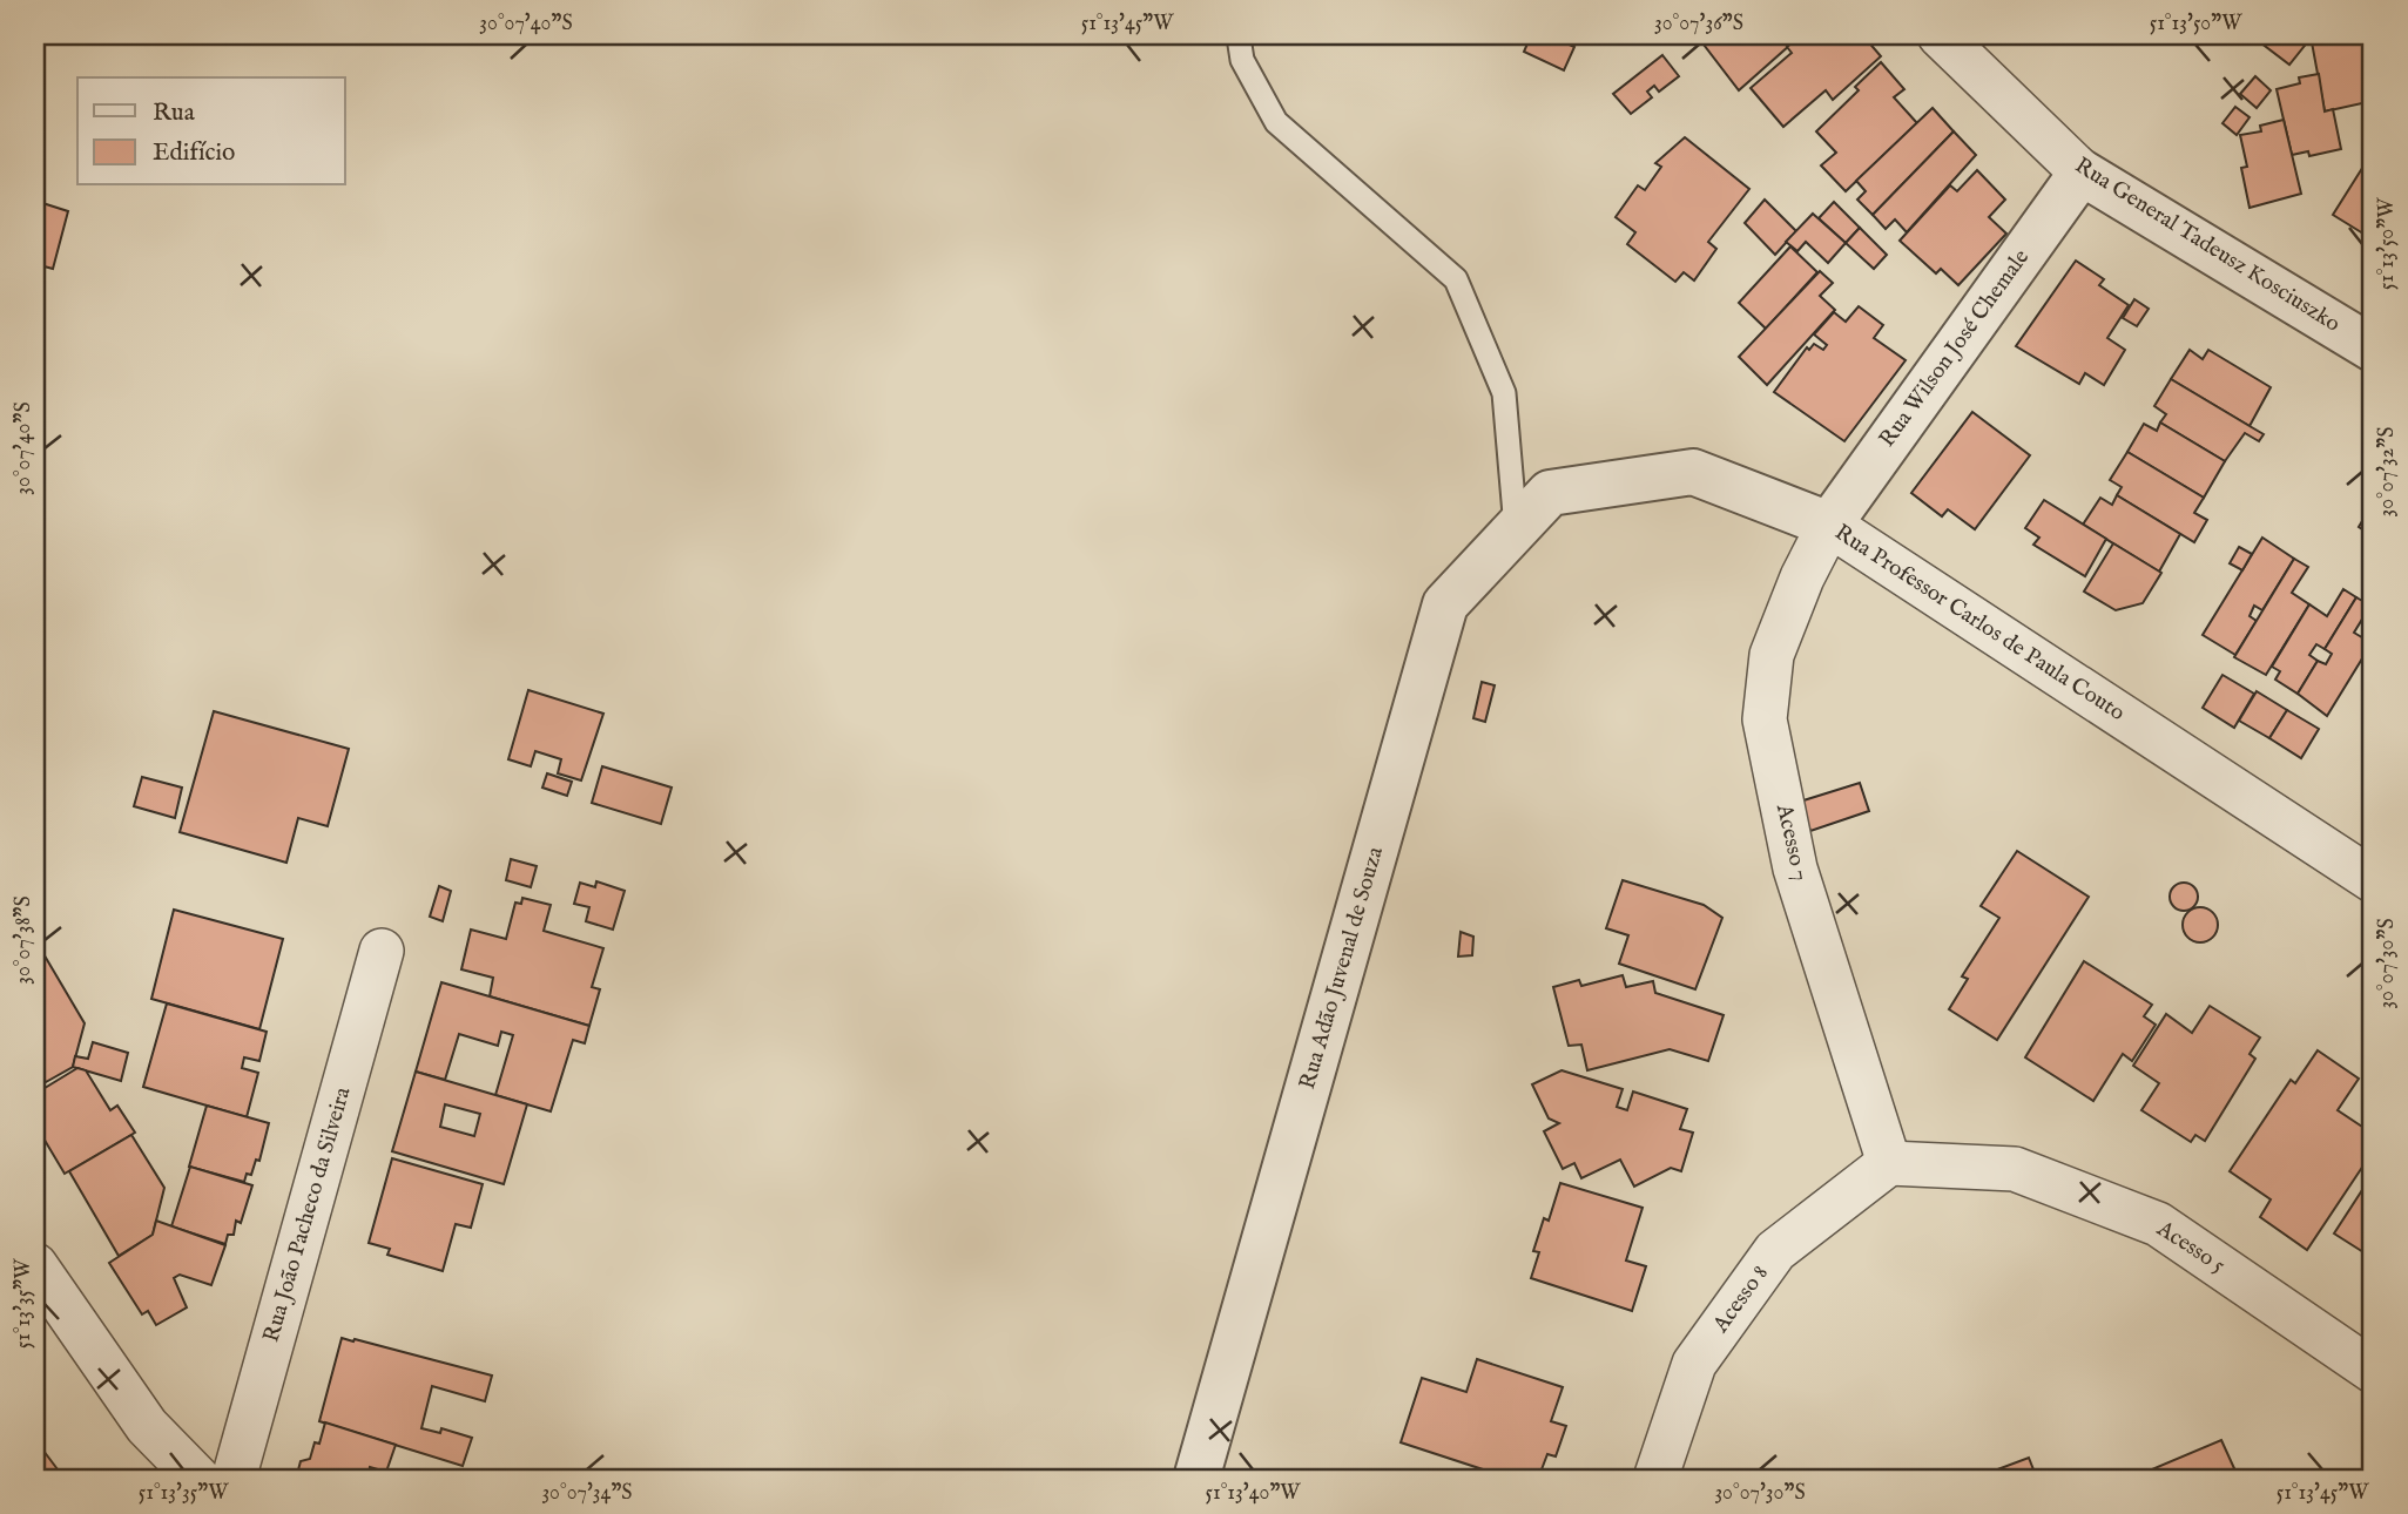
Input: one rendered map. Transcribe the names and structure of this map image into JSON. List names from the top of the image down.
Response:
{
  "streets": {
    "street": [
      "Rua General Tadeusz Kosciuszko",
      "Rua Wilson José Chemale",
      "Rua Professor Carlos de Paula Couto",
      "Acesso 7",
      "Rua Adão Juvenal de Souza",
      "Rua João Pacheco da Silveira",
      "Acesso 5",
      "Acesso 8"
    ]
  },
  "crossings": [
    ["Rua General Tadeusz Kosciuszko", "Rua Wilson José Chemale"],
    ["Rua Wilson José Chemale", "Rua Professor Carlos de Paula Couto"],
    ["Rua Wilson José Chemale", "Acesso 7"],
    ["Rua Professor Carlos de Paula Couto", "Acesso 7"],
    ["Rua Professor Carlos de Paula Couto", "Rua Adão Juvenal de Souza"],
    ["Acesso 7", "Acesso 5"],
    ["Acesso 7", "Acesso 8"],
    ["Acesso 5", "Acesso 8"]
  ],
  "legend": ["Rua", "Edifício"],
  "coordinates": [
    "30°07'40\"S",
    "51°13'45\"W",
    "30°07'36\"S",
    "51°13'50\"W",
    "30°07'32\"S",
    "30°07'38\"S",
    "30°07'30\"S",
    "51°13'35\"W",
    "30°07'34\"S",
    "51°13'40\"W"
  ]
}
